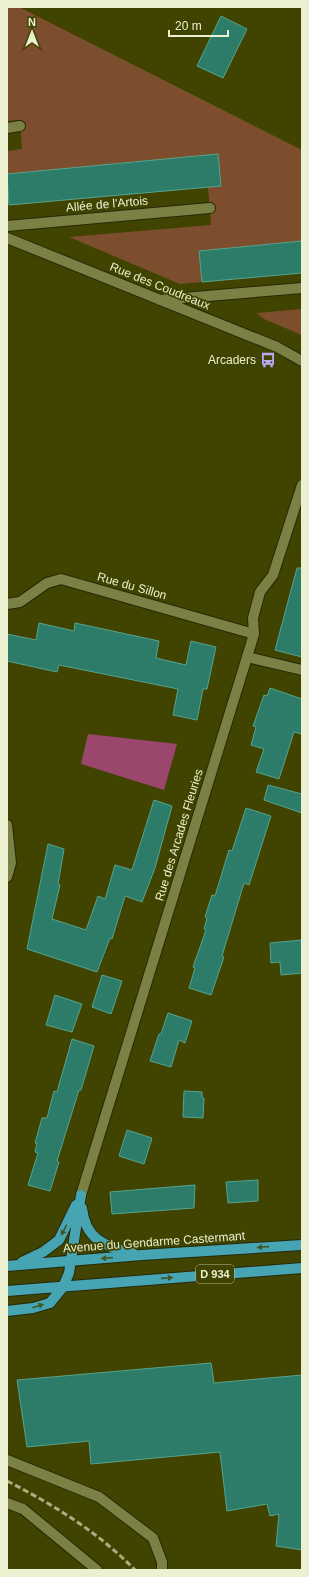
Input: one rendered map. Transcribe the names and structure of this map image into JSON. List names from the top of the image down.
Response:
{
  "streets": {
    "main road": ["Avenue du Gendarme Castermant", "D 934"],
    "street": [
      "Allée de l'Artois",
      "Rue des Coudreaux",
      "Rue du Sillon",
      "Rue des Arcades Fleuries"
    ]
  },
  "crossings": [
    ["Rue du Sillon", "Rue des Arcades Fleuries"]
  ],
  "places": {
    "bus stop": ["Arcaders"]
  },
  "scale_bar": "20 m",
  "north": "top"
}
